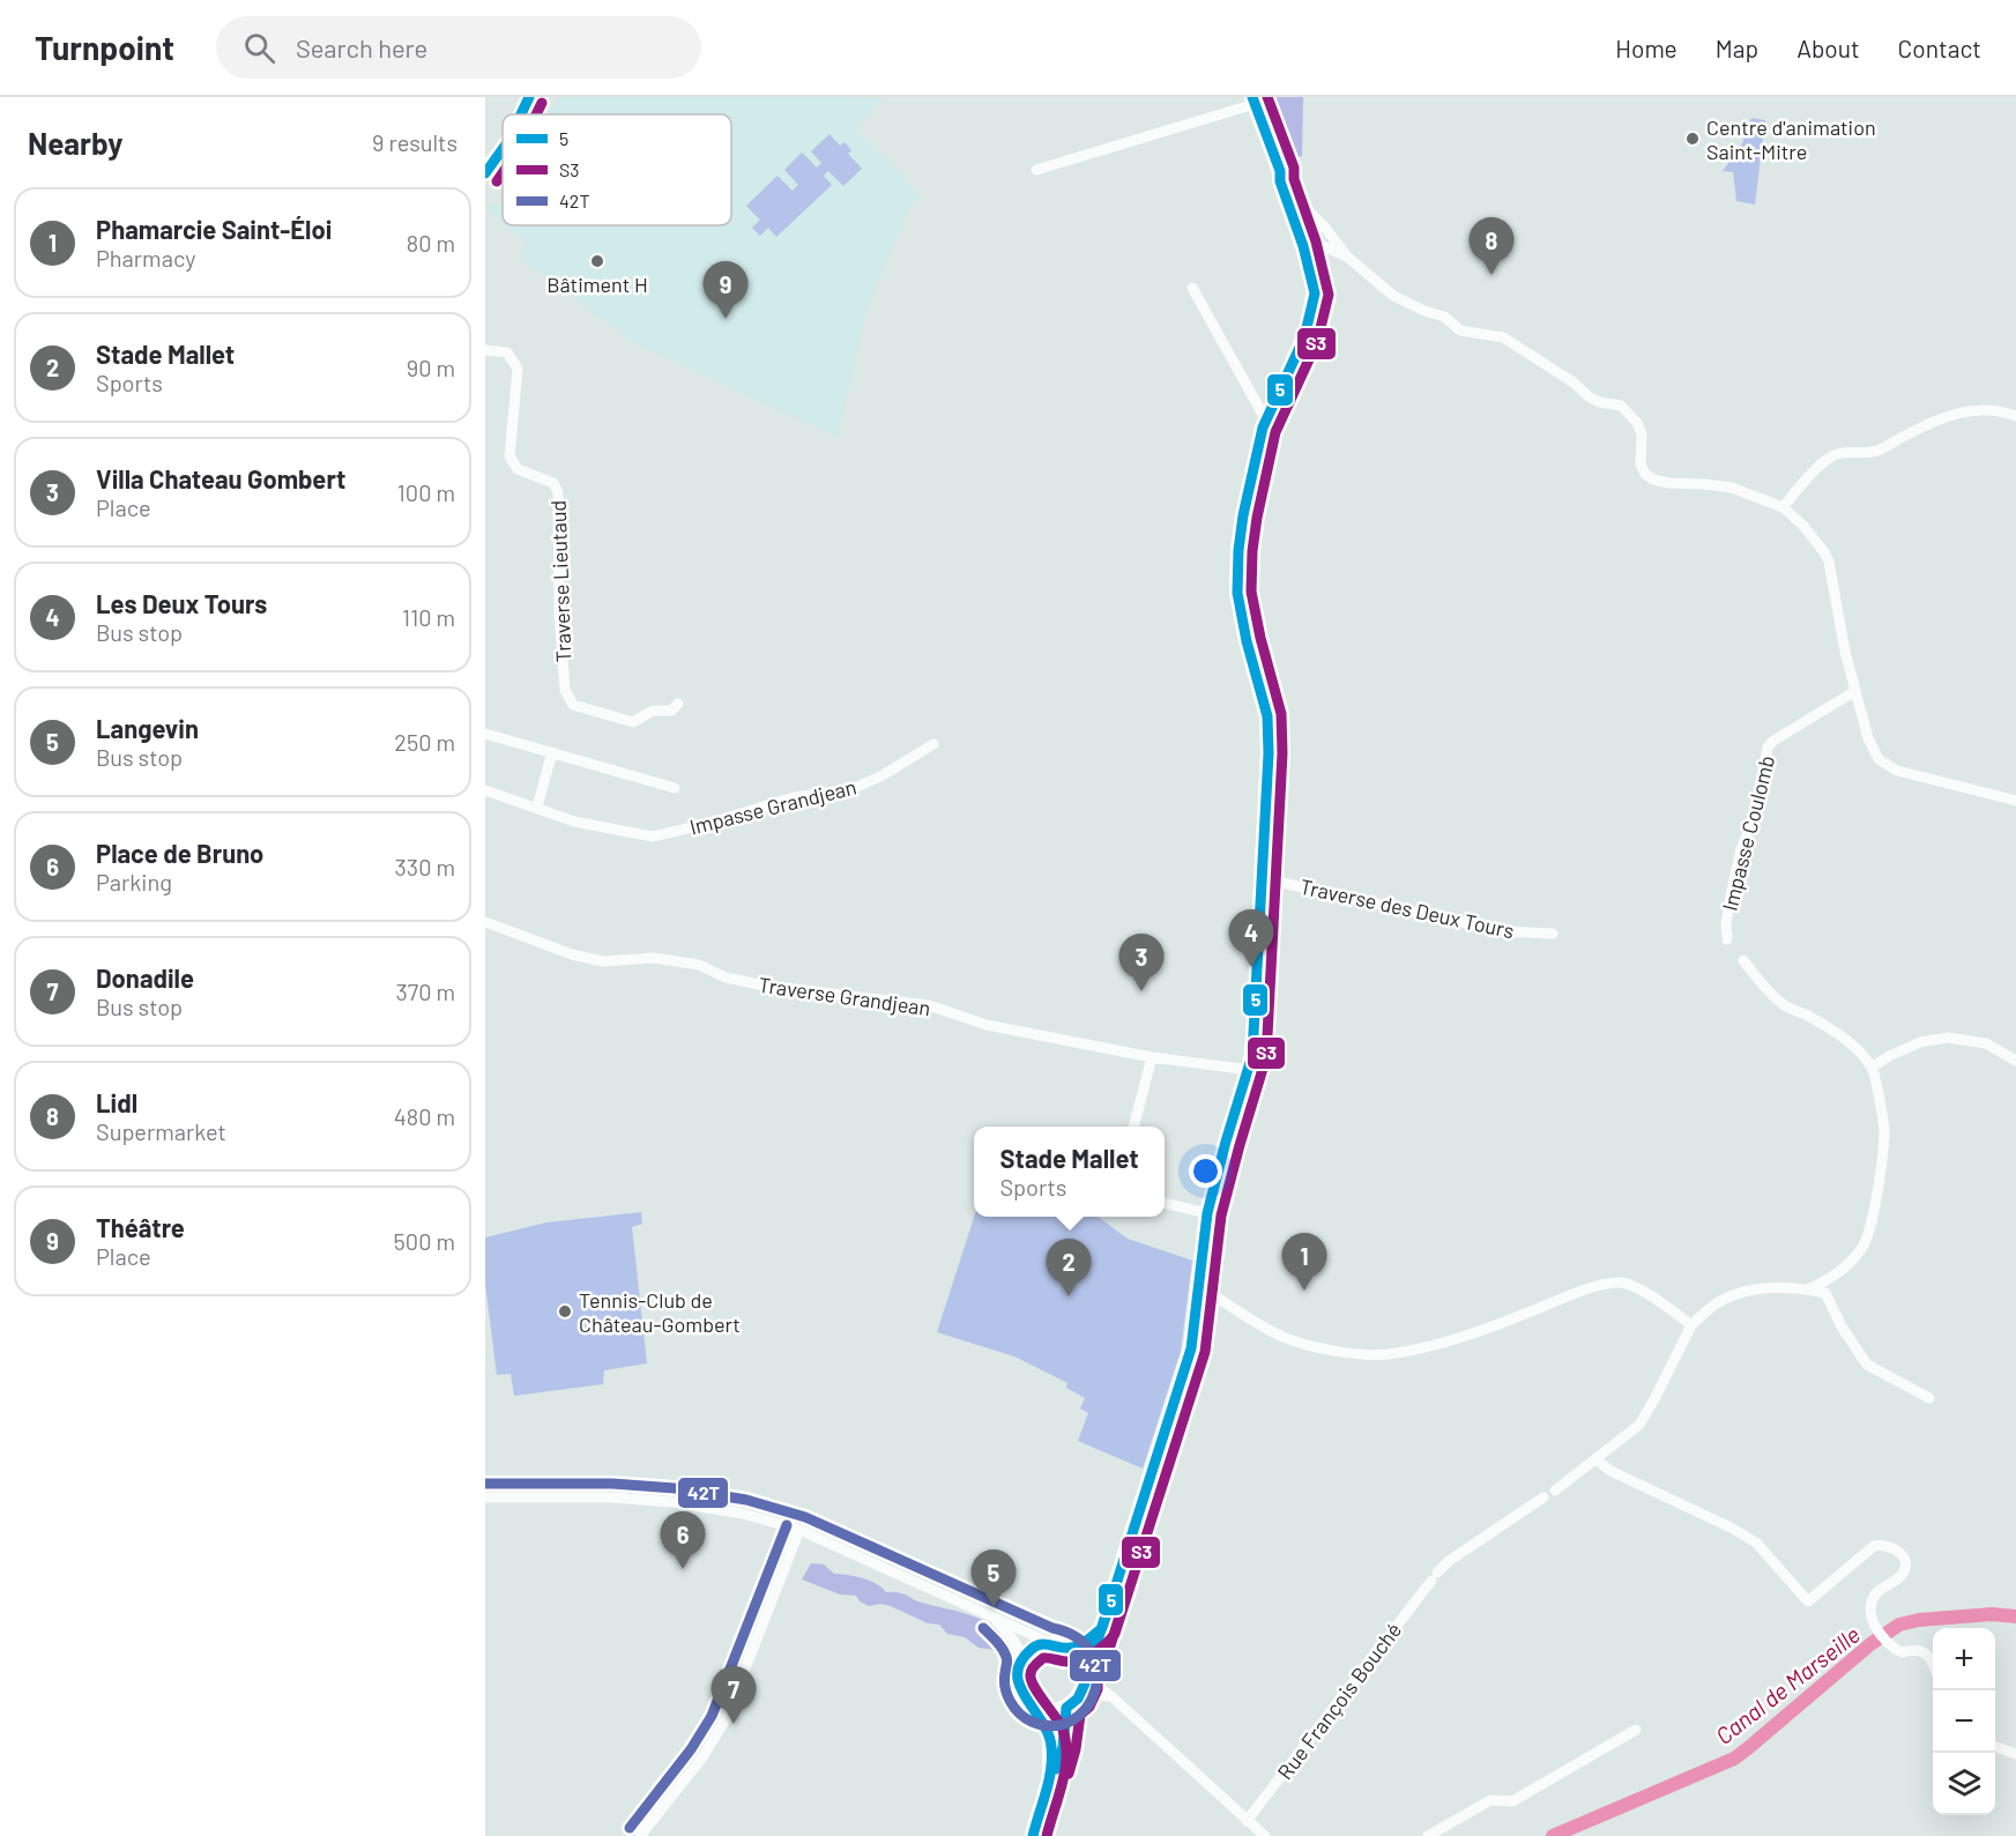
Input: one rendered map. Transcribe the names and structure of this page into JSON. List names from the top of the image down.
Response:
{
  "streets": {
    "street": [
      "Traverse Lieutaud",
      "Impasse Grandjean",
      "Impasse Coulomb",
      "Traverse des Deux Tours",
      "Traverse Grandjean",
      "Rue François Bouché"
    ]
  },
  "water": ["Canal de Marseille"],
  "places": ["Centre d'animation Saint-Mitre", "Bâtiment H", "Tennis-Club de Château-Gombert"],
  "lines": ["transit line 5", "transit line S3", "transit line 42T"],
  "legend": ["5", "S3", "42T"],
  "page": {
    "header": "Turnpoint",
    "search": "Search here",
    "nav": [
      "Home",
      "Map",
      "About",
      "Contact"
    ],
    "heading": ["Nearby", "9 results"],
    "list": [
      {
        "mark": "1",
        "name": "Phamarcie Saint-Éloi",
        "note": "Pharmacy",
        "value": "80 m"
      },
      {
        "mark": "2",
        "name": "Stade Mallet",
        "note": "Sports",
        "value": "90 m"
      },
      {
        "mark": "3",
        "name": "Villa Chateau Gombert",
        "note": "Place",
        "value": "100 m"
      },
      {
        "mark": "4",
        "name": "Les Deux Tours",
        "note": "Bus stop",
        "value": "110 m"
      },
      {
        "mark": "5",
        "name": "Langevin",
        "note": "Bus stop",
        "value": "250 m"
      },
      {
        "mark": "6",
        "name": "Place de Bruno",
        "note": "Parking",
        "value": "330 m"
      },
      {
        "mark": "7",
        "name": "Donadile",
        "note": "Bus stop",
        "value": "370 m"
      },
      {
        "mark": "8",
        "name": "Lidl",
        "note": "Supermarket",
        "value": "480 m"
      },
      {
        "mark": "9",
        "name": "Théâtre",
        "note": "Place",
        "value": "500 m"
      }
    ],
    "pins": [
      "8",
      "9",
      "4",
      "3",
      "1",
      "2",
      "6",
      "5",
      "7"
    ],
    "popup": ["Stade Mallet", "Sports"],
    "map_buttons": ["+", "−"]
  }
}
